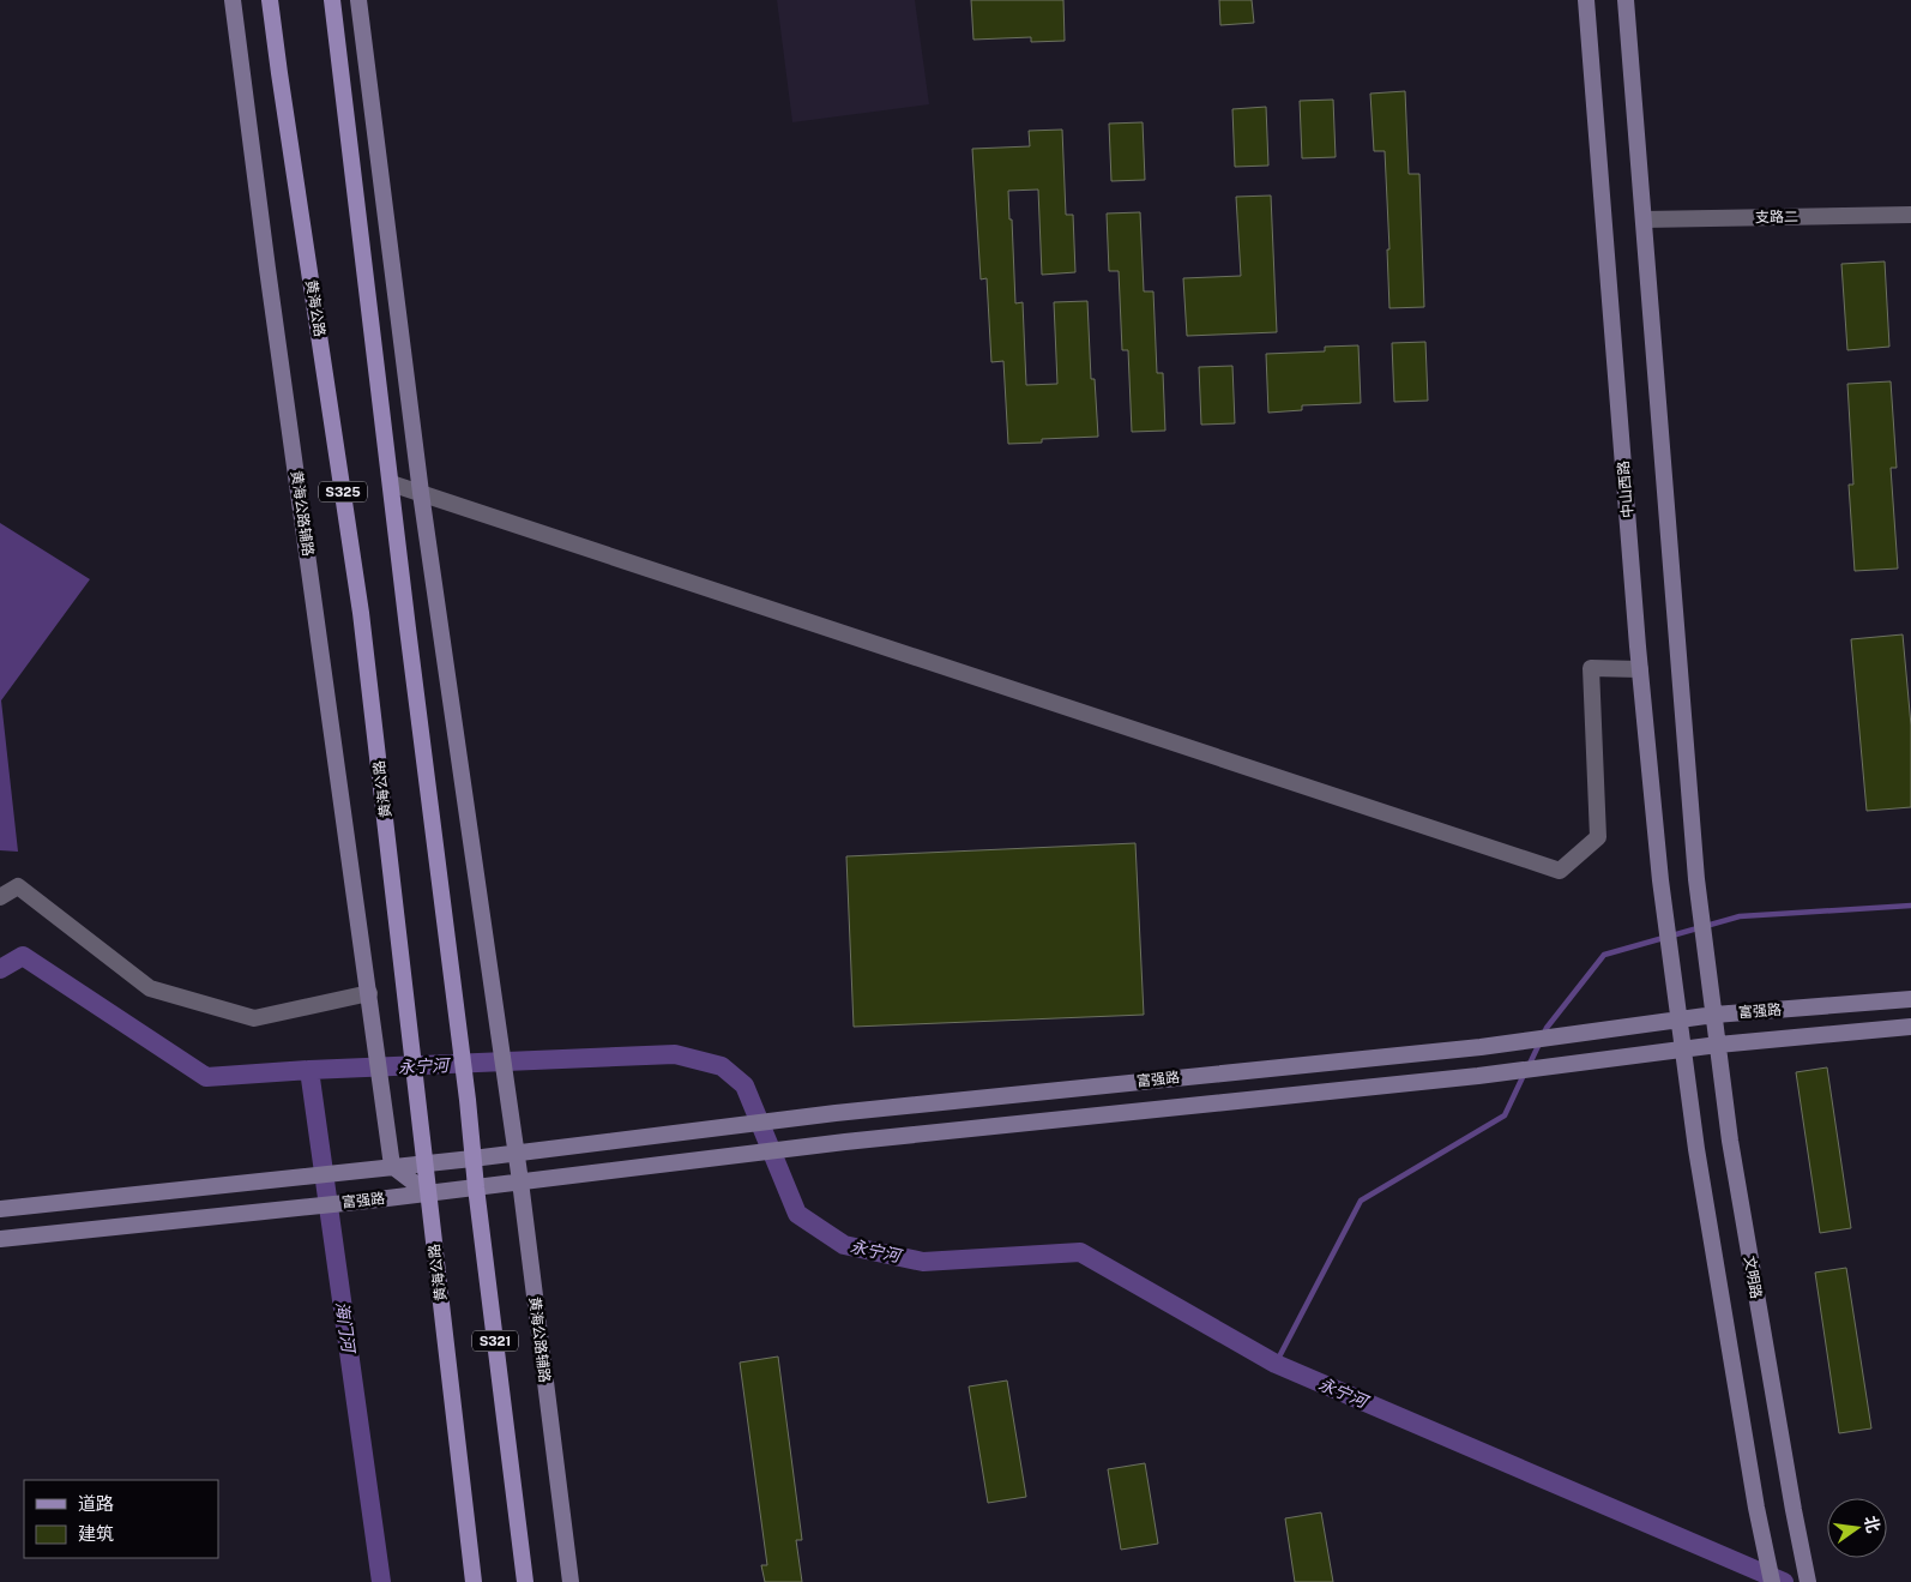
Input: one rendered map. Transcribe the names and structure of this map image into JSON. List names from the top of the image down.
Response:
{
  "streets": {
    "main road": [
      "黄海公路",
      "中山西路",
      "S325",
      "黄海公路辅路",
      "富强路",
      "文明路",
      "S321"
    ],
    "street": ["支路二"]
  },
  "crossings": [
    ["支路二", "文明路"],
    ["黄海公路", "富强路"],
    ["中山西路", "富强路"],
    ["黄海公路辅路", "富强路"],
    ["富强路", "文明路"],
    ["富强路", "S321"]
  ],
  "water": ["永宁河", "海门河"],
  "legend": ["道路", "建筑"],
  "north": "right"
}
